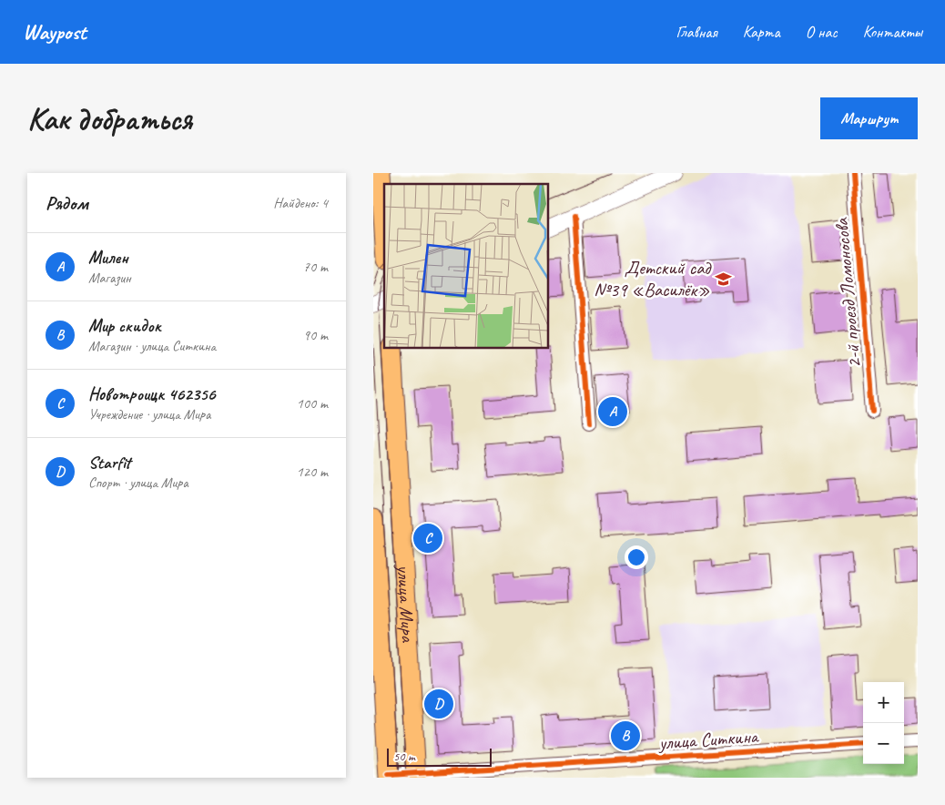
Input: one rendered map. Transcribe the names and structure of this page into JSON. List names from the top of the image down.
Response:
{
  "streets": {
    "main road": ["улица Мира"],
    "street": ["2-й проезд Ломоносова", "улица Ситкина"]
  },
  "crossings": [
    ["улица Мира", "улица Ситкина"]
  ],
  "places": {
    "school or university": ["Детский сад №39 «Василёк»"]
  },
  "scale_bar": "50 m",
  "page": {
    "header": "Waypost",
    "nav": [
      "Главная",
      "Карта",
      "О нас",
      "Контакты"
    ],
    "buttons": "Маршрут",
    "title": "Как добраться",
    "heading": ["Рядом", "Найдено: 4"],
    "list": [
      {
        "mark": "A",
        "name": "Милен",
        "note": "Магазин",
        "value": "70 m"
      },
      {
        "mark": "B",
        "name": "Мир скидок",
        "note": "Магазин · улица Ситкина",
        "value": "90 m"
      },
      {
        "mark": "C",
        "name": "Новотроицк 462356",
        "note": "Учреждение · улица Мира",
        "value": "100 m"
      },
      {
        "mark": "D",
        "name": "Starfit",
        "note": "Спорт · улица Мира",
        "value": "120 m"
      }
    ],
    "pins": [
      "A",
      "C",
      "D",
      "B"
    ],
    "map_buttons": ["+", "−"],
    "scale": "50 m"
  }
}
